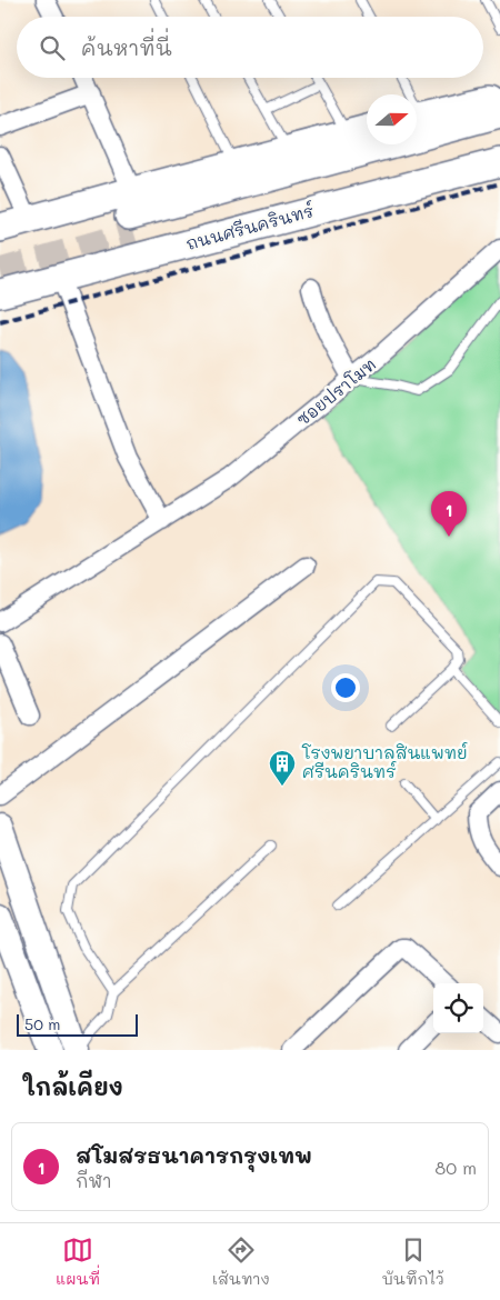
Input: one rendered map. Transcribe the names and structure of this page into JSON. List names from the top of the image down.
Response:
{
  "streets": {
    "main road": ["ถนนศรีนครินทร์"],
    "street": ["ซอยปราโมท"]
  },
  "places": {
    "building": ["โรงพยาบาลสินแพทย์ ศรีนครินทร์"]
  },
  "scale_bar": "50 m",
  "north": "right",
  "page": {
    "search": "ค้นหาที่นี่",
    "pins": "1",
    "scale": "50 m",
    "heading": "ใกล้เคียง",
    "list": [
      {
        "mark": "1",
        "name": "สโมสรธนาคารกรุงเทพ",
        "note": "กีฬา",
        "value": "80 m"
      }
    ],
    "nav": ["แผนที่", "เส้นทาง", "บันทึกไว้"]
  }
}
